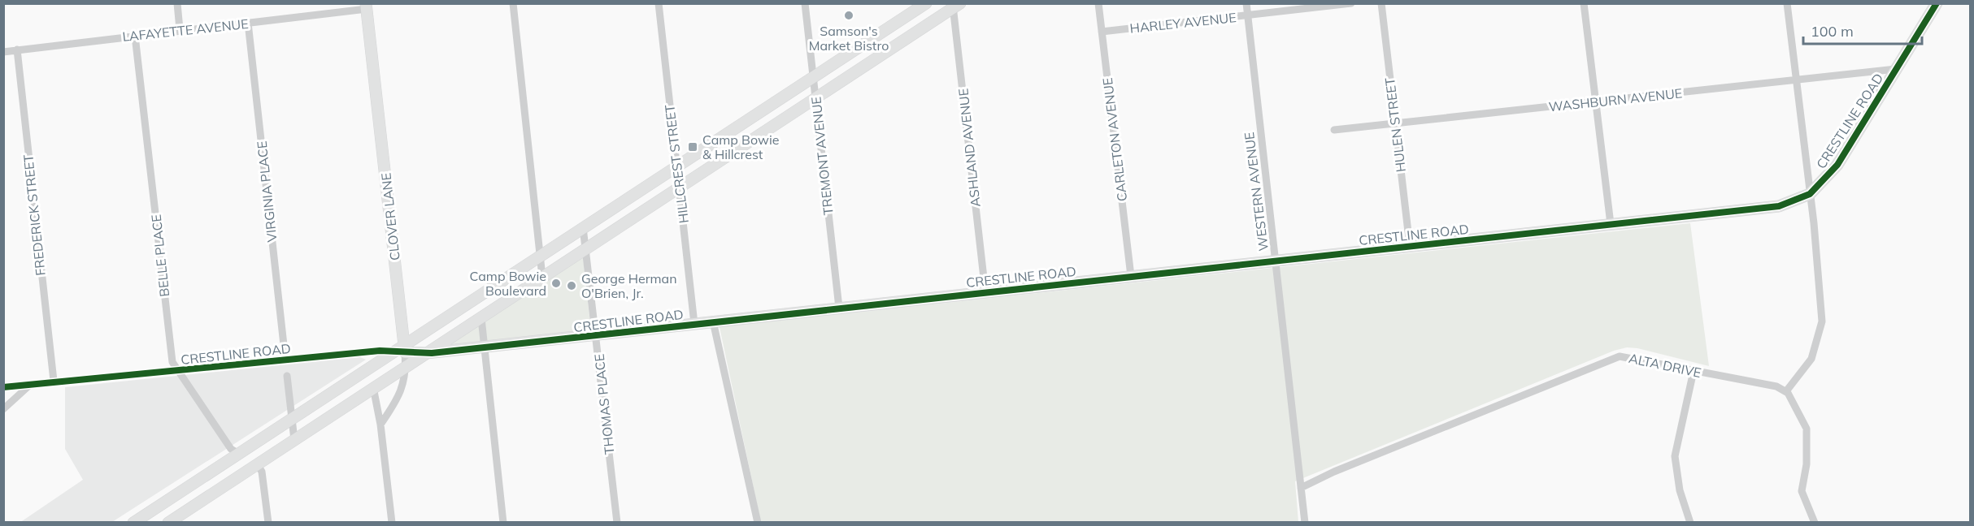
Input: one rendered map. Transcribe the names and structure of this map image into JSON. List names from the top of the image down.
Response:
{
  "streets": {
    "street": [
      "HARLEY AVENUE",
      "LAFAYETTE AVENUE",
      "WASHBURN AVENUE",
      "CRESTLINE ROAD",
      "HULEN STREET",
      "CARLETON AVENUE",
      "ASHLAND AVENUE",
      "TREMONT AVENUE",
      "HILLCREST STREET",
      "VIRGINIA PLACE",
      "WESTERN AVENUE",
      "FREDERICK STREET",
      "CLOVER LANE",
      "BELLE PLACE",
      "ALTA DRIVE",
      "THOMAS PLACE"
    ]
  },
  "crossings": [
    ["HARLEY AVENUE", "CARLETON AVENUE"],
    ["HARLEY AVENUE", "WESTERN AVENUE"],
    ["LAFAYETTE AVENUE", "VIRGINIA PLACE"],
    ["LAFAYETTE AVENUE", "FREDERICK STREET"],
    ["LAFAYETTE AVENUE", "CLOVER LANE"],
    ["LAFAYETTE AVENUE", "BELLE PLACE"],
    ["WASHBURN AVENUE", "CRESTLINE ROAD"],
    ["WASHBURN AVENUE", "HULEN STREET"],
    ["CRESTLINE ROAD", "HULEN STREET"],
    ["CRESTLINE ROAD", "CARLETON AVENUE"],
    ["CRESTLINE ROAD", "ASHLAND AVENUE"],
    ["CRESTLINE ROAD", "TREMONT AVENUE"],
    ["CRESTLINE ROAD", "HILLCREST STREET"],
    ["CRESTLINE ROAD", "VIRGINIA PLACE"],
    ["CRESTLINE ROAD", "WESTERN AVENUE"],
    ["CRESTLINE ROAD", "FREDERICK STREET"],
    ["CRESTLINE ROAD", "CLOVER LANE"],
    ["CRESTLINE ROAD", "BELLE PLACE"],
    ["CRESTLINE ROAD", "THOMAS PLACE"],
    ["WESTERN AVENUE", "ALTA DRIVE"]
  ],
  "places": {
    "other": ["Samson's Market Bistro", "Camp Bowie Boulevard", "George Herman O'Brien, Jr."],
    "transit": ["Camp Bowie & Hillcrest"]
  },
  "scale_bar": "100 m"
}
